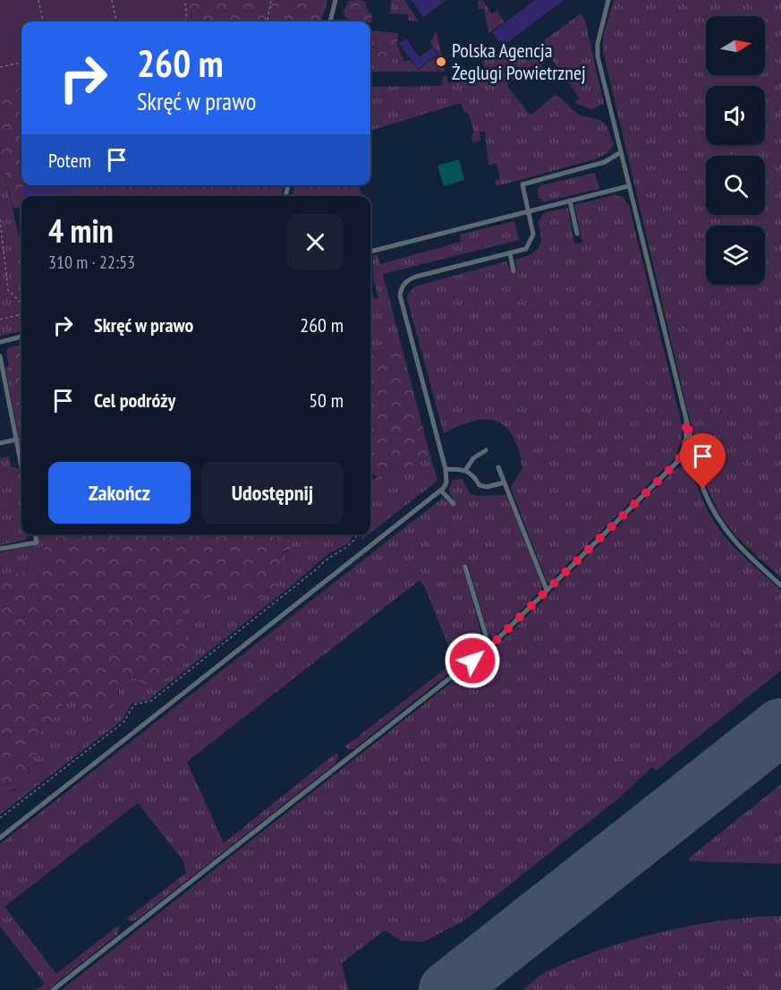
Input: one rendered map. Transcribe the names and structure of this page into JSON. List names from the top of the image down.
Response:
{
  "places": ["Polska Agencja Żeglugi Powietrznej"],
  "north": "right",
  "page": {
    "turn": ["260 m", "Skręć w prawo"],
    "then": "Potem",
    "heading": ["4 min", "310 m · 22:53"],
    "list": [
      {
        "name": "Skręć w prawo",
        "value": "260 m"
      },
      {
        "name": "Cel podróży",
        "value": "50 m"
      }
    ],
    "buttons": ["Zakończ", "Udostępnij"]
  }
}
